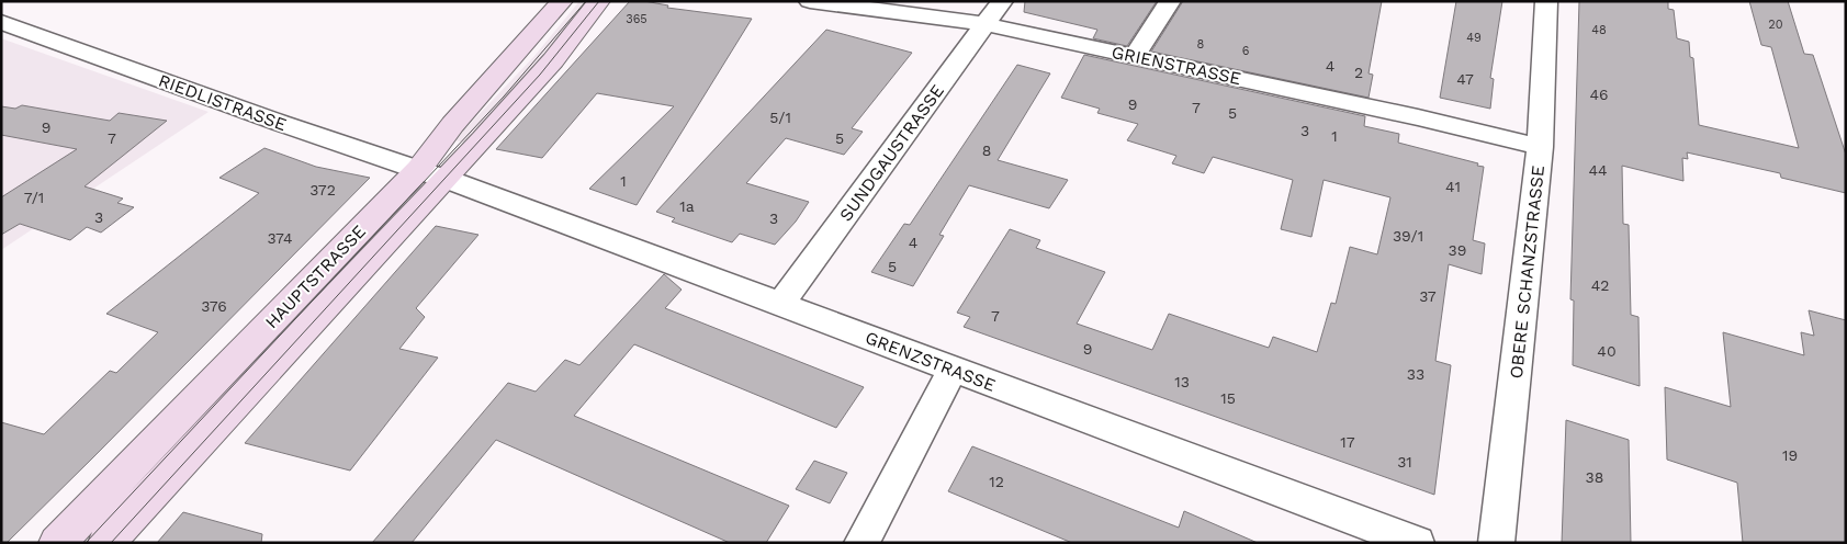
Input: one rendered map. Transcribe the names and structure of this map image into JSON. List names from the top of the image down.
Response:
{
  "streets": {
    "main road": ["HAUPTSTRASSE"],
    "street": [
      "GRIENSTRASSE",
      "RIEDLISTRASSE",
      "SUNDGAUSTRASSE",
      "OBERE SCHANZSTRASSE",
      "GRENZSTRASSE"
    ]
  },
  "crossings": [
    ["GRIENSTRASSE", "SUNDGAUSTRASSE"],
    ["GRIENSTRASSE", "OBERE SCHANZSTRASSE"],
    ["RIEDLISTRASSE", "HAUPTSTRASSE"],
    ["RIEDLISTRASSE", "GRENZSTRASSE"],
    ["SUNDGAUSTRASSE", "GRENZSTRASSE"],
    ["HAUPTSTRASSE", "GRENZSTRASSE"]
  ],
  "house_numbers": [
    "365",
    "20",
    "48",
    "49",
    "8",
    "6",
    "4",
    "2",
    "47",
    "46",
    "9",
    "7",
    "5",
    "5/1",
    "9",
    "3",
    "1",
    "7",
    "5",
    "8",
    "44",
    "1",
    "41",
    "372",
    "7/1",
    "1a",
    "3",
    "3",
    "39/1",
    "374",
    "4",
    "39",
    "5",
    "42",
    "37",
    "376",
    "7",
    "9",
    "40",
    "33",
    "13",
    "15",
    "17",
    "19",
    "31",
    "38",
    "12"
  ]
}
